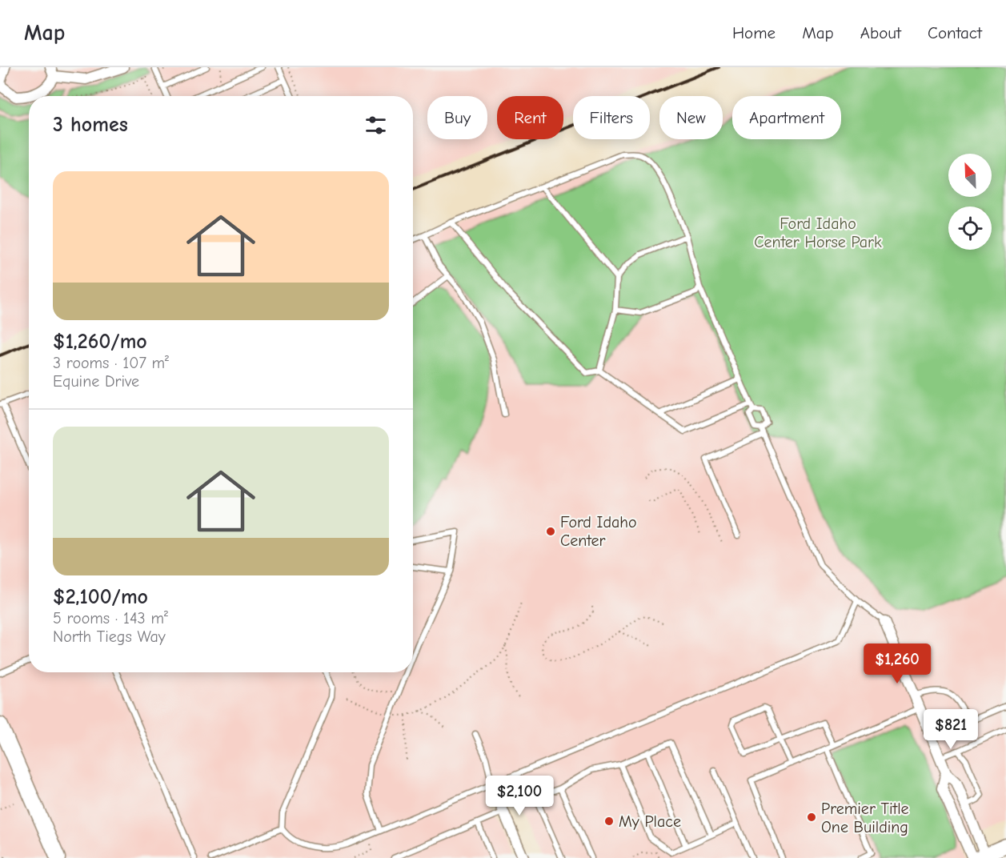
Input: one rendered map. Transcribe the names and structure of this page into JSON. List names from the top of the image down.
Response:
{
  "parks": ["Ford Idaho Center Horse Park"],
  "places": ["Ford Idaho Center", "Premier Title One Building", "My Place"],
  "north": "top left",
  "page": {
    "header": "Map",
    "nav": [
      "Home",
      "Map",
      "About",
      "Contact"
    ],
    "chip": [
      "Buy",
      "Rent",
      "Filters",
      "New",
      "Apartment"
    ],
    "heading": "3 homes",
    "list": [
      {
        "name": "$1,260/mo",
        "note": "3 rooms · 107 m² · Equine Drive"
      },
      {
        "name": "$2,100/mo",
        "note": "5 rooms · 143 m² · North Tiegs Way"
      }
    ],
    "price": ["$1,260", "$821", "$2,100"]
  }
}
